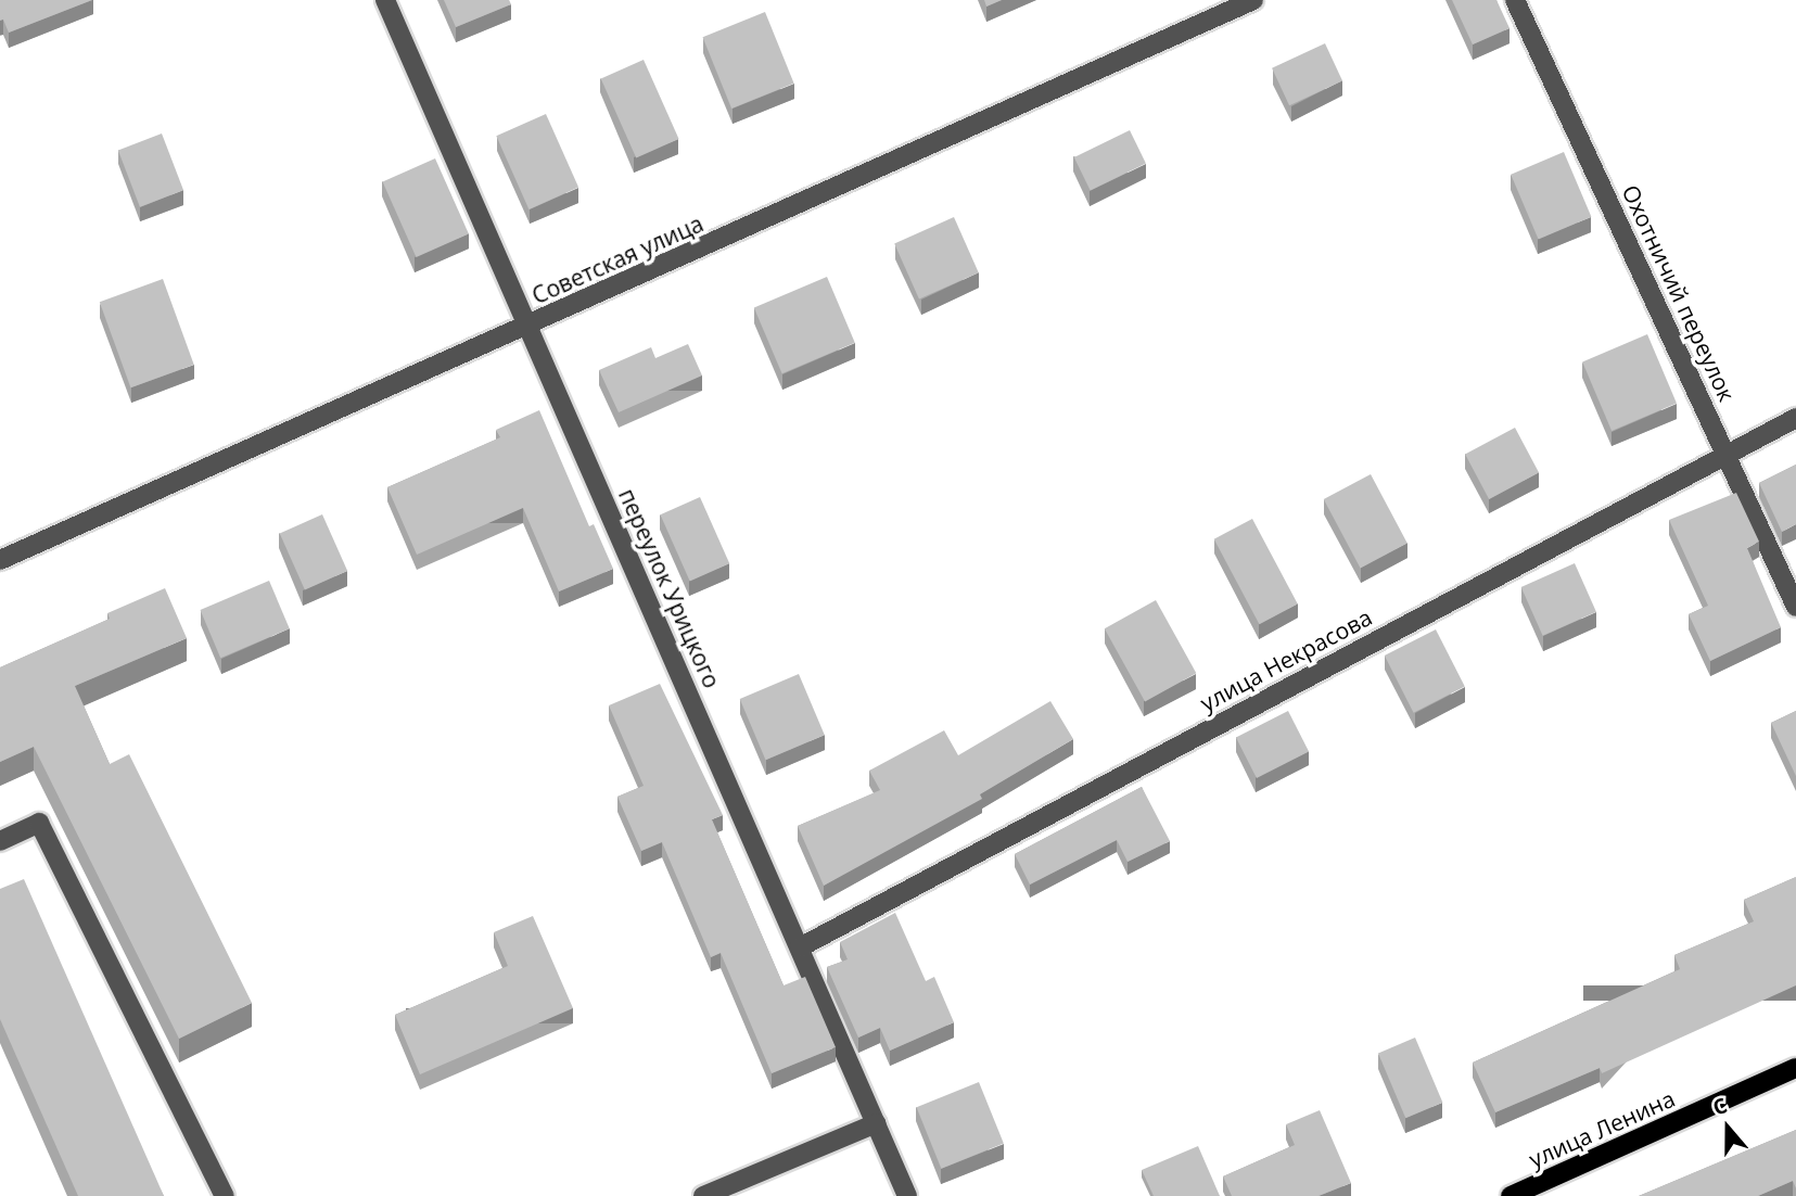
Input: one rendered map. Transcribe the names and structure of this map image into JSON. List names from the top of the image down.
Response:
{
  "streets": {
    "main road": ["улица Ленина"],
    "street": [
      "Советская улица",
      "Охотничий переулок",
      "переулок Урицкого",
      "улица Некрасова"
    ]
  },
  "crossings": [
    ["Советская улица", "переулок Урицкого"],
    ["Охотничий переулок", "улица Некрасова"],
    ["переулок Урицкого", "улица Некрасова"]
  ],
  "north": "top"
}
